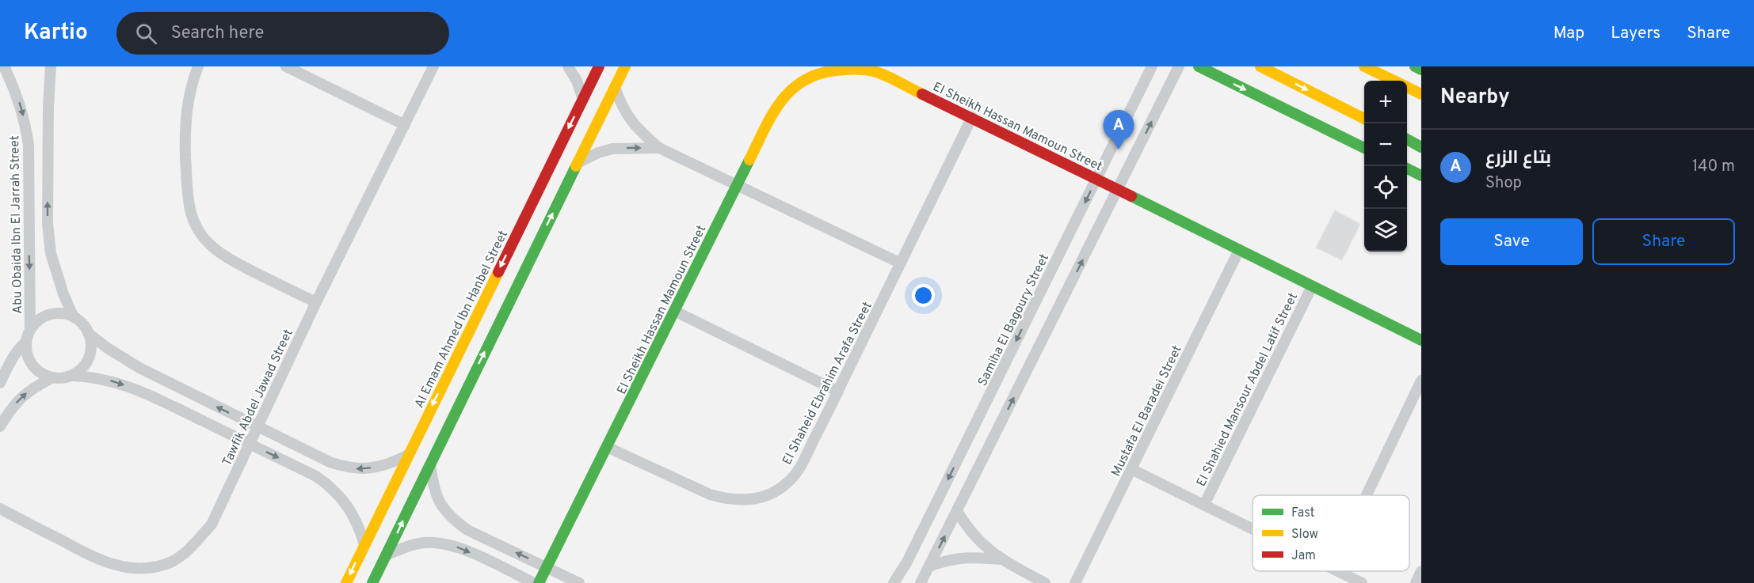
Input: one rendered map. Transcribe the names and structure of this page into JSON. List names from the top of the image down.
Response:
{
  "streets": {
    "street": [
      "El Sheikh Hassan Mamoun Street",
      "Abu Obaida Ibn El Jarrah Street",
      "Al Emam Ahmed Ibn Hanbel Street",
      "Samiha El Bagoury Street",
      "El Shaheid Ebrahim Arafa Street",
      "El Shahied Mansour Abdel Latif Street",
      "Tawfik Abdel Jawad Street",
      "Mustafa El Baradei Street"
    ]
  },
  "crossings": [
    ["El Sheikh Hassan Mamoun Street", "Samiha El Bagoury Street"],
    ["El Sheikh Hassan Mamoun Street", "El Shaheid Ebrahim Arafa Street"],
    ["El Sheikh Hassan Mamoun Street", "El Shahied Mansour Abdel Latif Street"],
    ["El Sheikh Hassan Mamoun Street", "Mustafa El Baradei Street"]
  ],
  "legend": ["Fast", "Slow", "Jam"],
  "page": {
    "header": "Kartio",
    "search": "Search here",
    "nav": ["Map", "Layers", "Share"],
    "heading": "Nearby",
    "map_buttons": ["+", "−"],
    "pins": "A",
    "list": [
      {
        "mark": "A",
        "name": "بتاع الزرع",
        "note": "Shop",
        "value": "140 m"
      }
    ],
    "buttons": ["Save", "Share"]
  }
}
